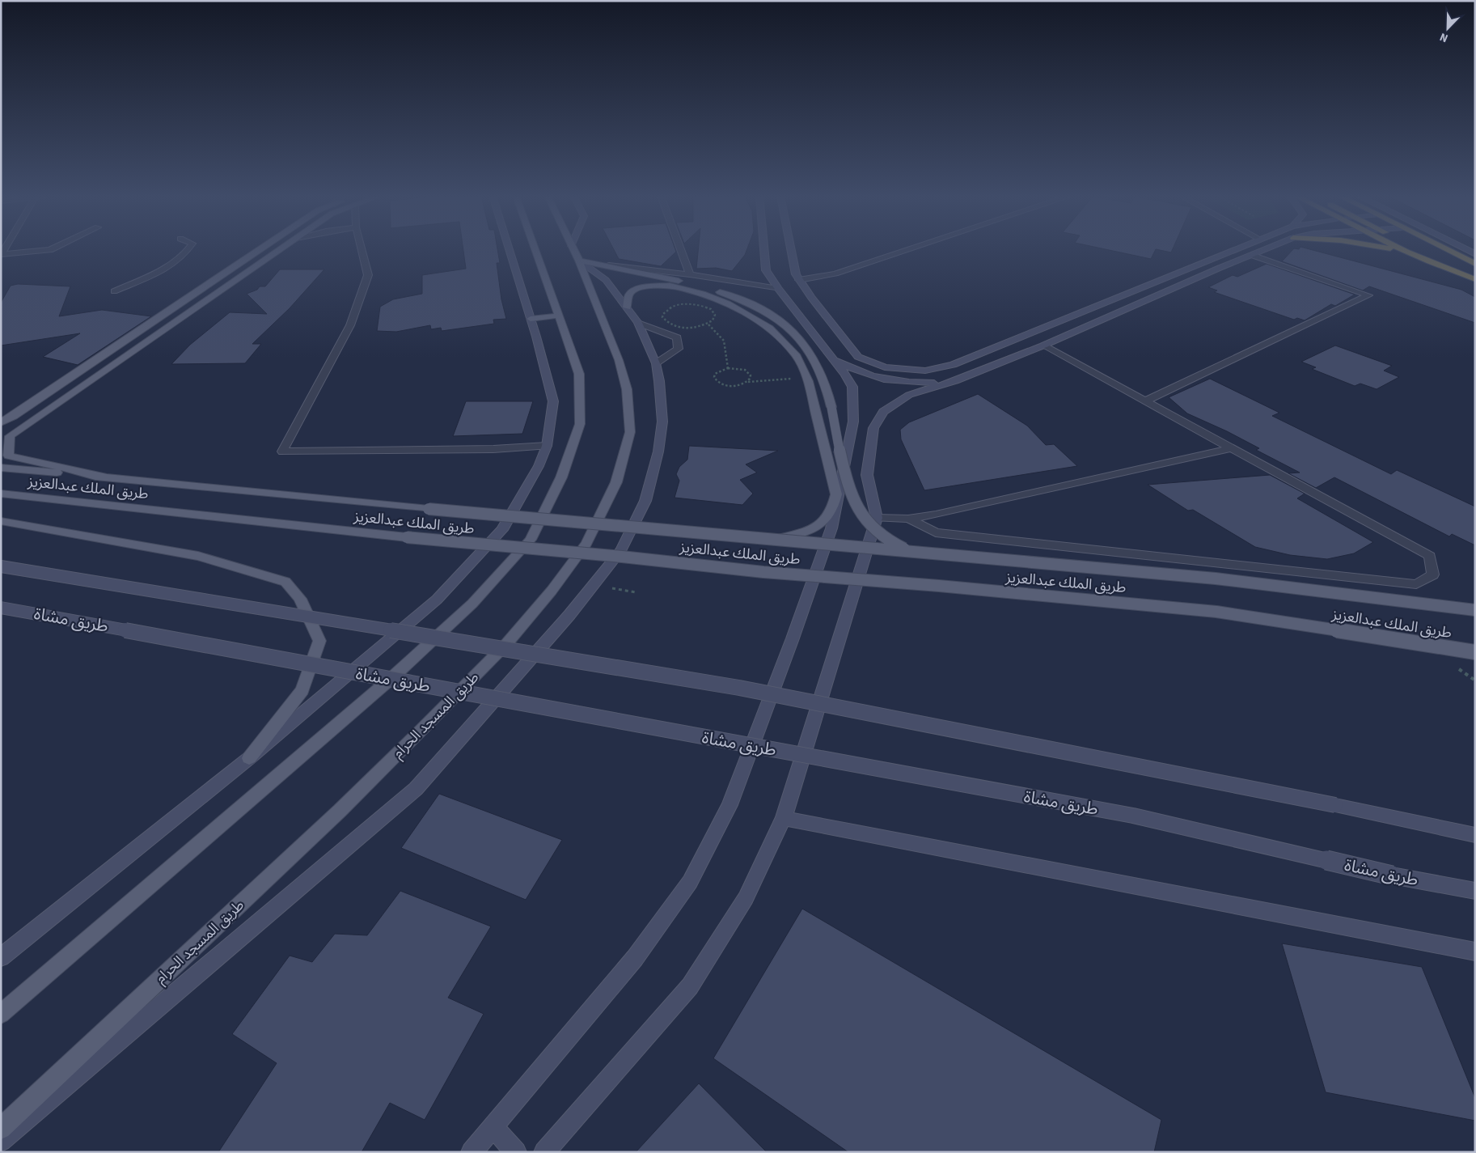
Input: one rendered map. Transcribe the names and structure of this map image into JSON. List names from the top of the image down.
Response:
{
  "streets": {
    "main road": ["طريق الملك عبدالعزيز", "طريق المسجد الحرام"],
    "street": ["طريق مشاة"]
  },
  "north": "bottom left"
}
